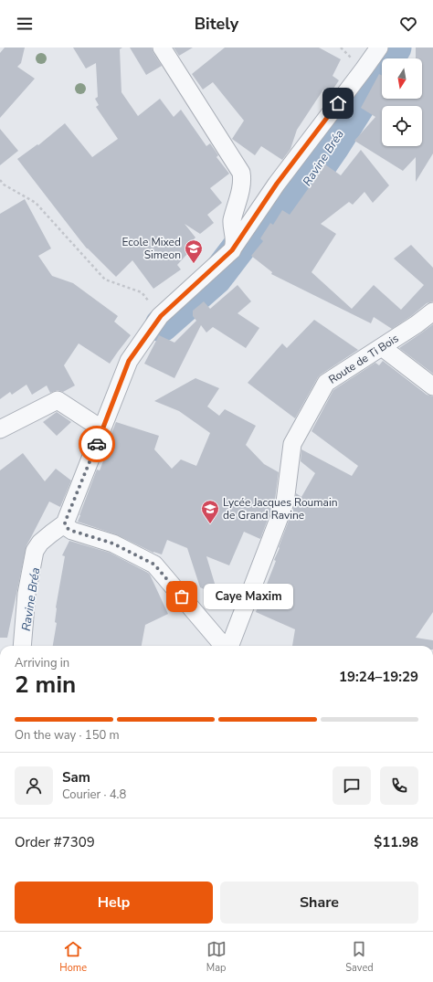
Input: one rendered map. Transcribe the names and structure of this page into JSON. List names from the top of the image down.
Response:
{
  "streets": {
    "street": ["Route de Ti Bois"]
  },
  "water": ["Ravine Bréa"],
  "places": {
    "school or university": ["Ecole Mixed Simeon", "Lycée Jacques Roumain de Grand Ravine"],
    "other": ["Caye Maxim"]
  },
  "north": "bottom",
  "page": {
    "header": "Bitely",
    "bubble": "Caye Maxim",
    "heading": ["2 min", "Arriving in", "19:24–19:29"],
    "panel": [
      "Sam",
      "Courier · 4.8",
      "Order #7309",
      "$11.98"
    ],
    "bar": "On the way · 150 m",
    "buttons": ["Help", "Share"],
    "tabs": ["Home", "Map", "Saved"]
  }
}
